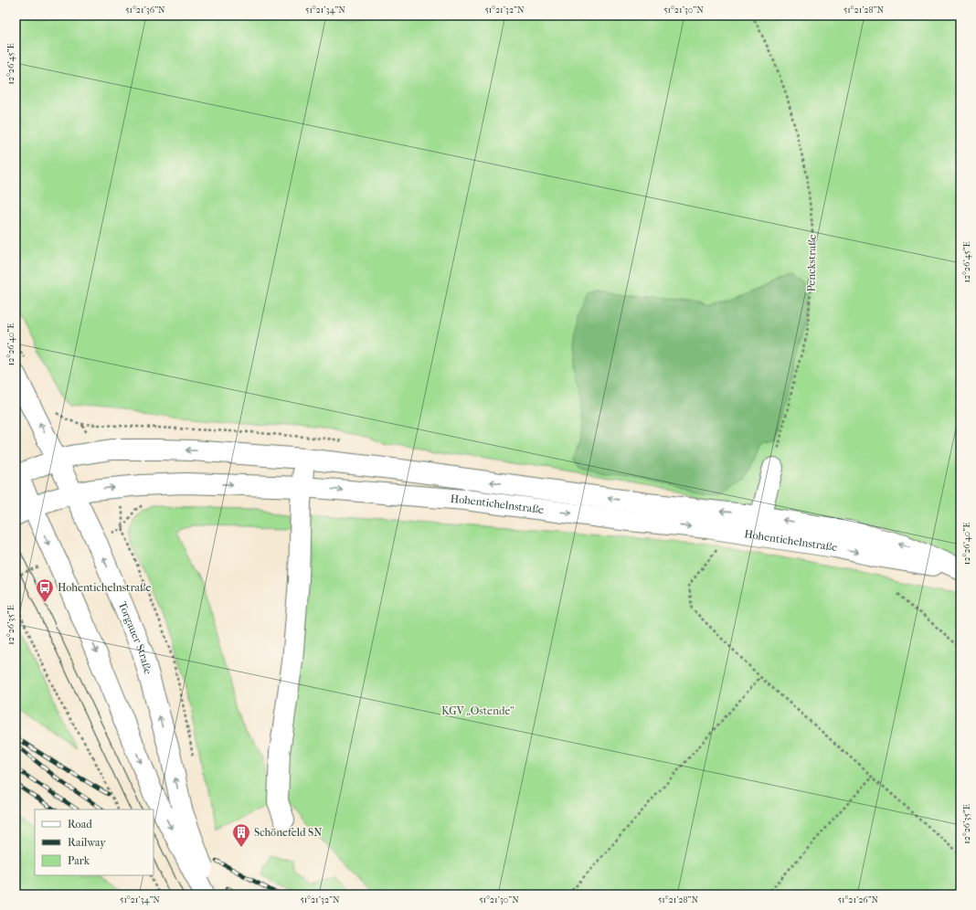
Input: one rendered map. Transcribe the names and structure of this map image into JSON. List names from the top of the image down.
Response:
{
  "streets": {
    "main road": ["Hohentichelnstraße", "Torgauer Straße"],
    "path": ["Penckstraße"]
  },
  "crossings": [
    ["Hohentichelnstraße", "Torgauer Straße"]
  ],
  "parks": ["KGV „Ostende“"],
  "places": {
    "bus stop": ["Hohentichelnstraße"],
    "building": ["Schönefeld SN"]
  },
  "legend": ["Road", "Railway", "Park"],
  "coordinates": [
    "51°21'36\"N",
    "51°21'34\"N",
    "51°21'32\"N",
    "51°21'30\"N",
    "51°21'28\"N",
    "12°26'45\"E",
    "12°26'40\"E",
    "12°26'35\"E",
    "51°21'26\"N"
  ]
}
